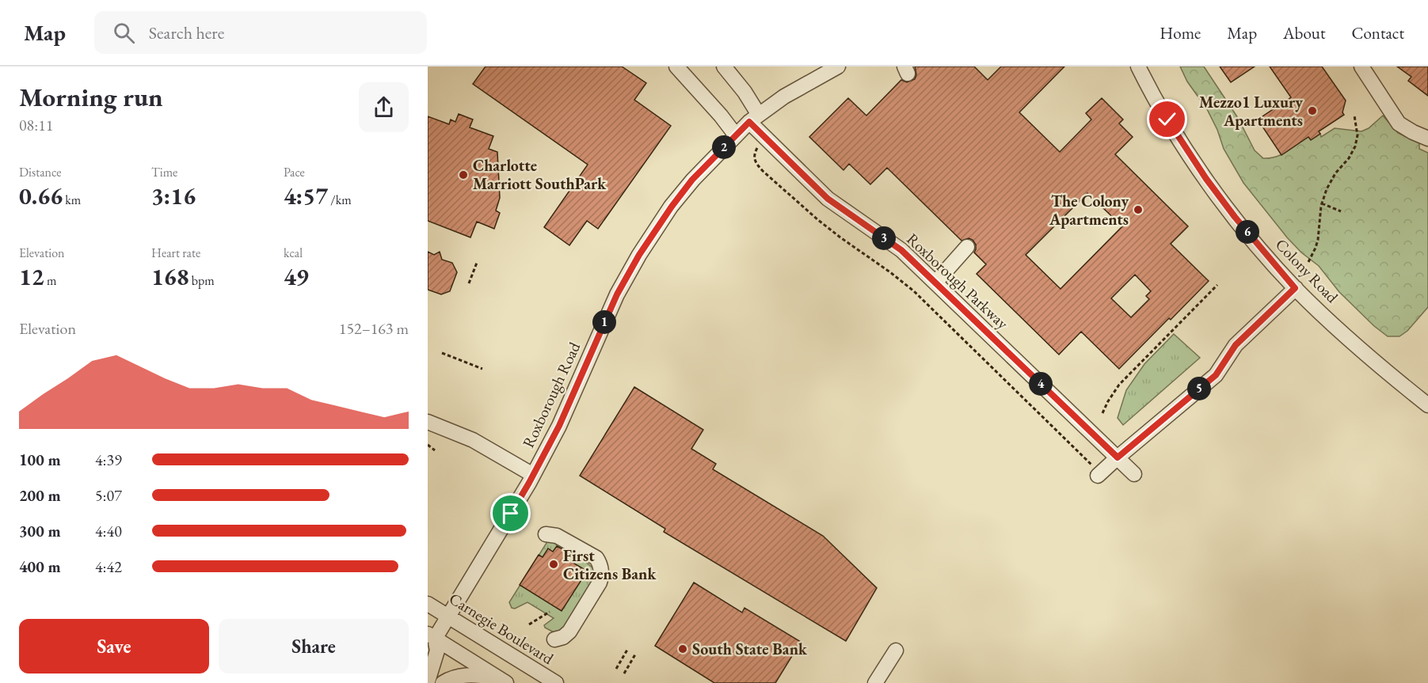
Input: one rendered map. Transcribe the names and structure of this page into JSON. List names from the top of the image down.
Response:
{
  "streets": {
    "street": [
      "Colony Road",
      "Roxborough Parkway",
      "Roxborough Road",
      "Carnegie Boulevard"
    ]
  },
  "crossings": [
    ["Roxborough Parkway", "Roxborough Road"],
    ["Roxborough Road", "Carnegie Boulevard"]
  ],
  "places": [
    "Mezzo1 Luxury Apartments",
    "Charlotte Marriott SouthPark",
    "The Colony Apartments",
    "First Citizens Bank",
    "South State Bank"
  ],
  "page": {
    "header": "Map",
    "search": "Search here",
    "nav": [
      "Home",
      "Map",
      "About",
      "Contact"
    ],
    "heading": ["Morning run", "08:11"],
    "pins": [
      "2",
      "6",
      "3",
      "1",
      "4",
      "5"
    ],
    "stats": [
      ["Distance", "0.66 km"],
      ["Time", "3:16"],
      ["Pace", "4:57 /km"],
      ["Elevation", "12 m"],
      ["Heart rate", "168 bpm"],
      ["kcal", "49"]
    ],
    "chart": ["Elevation", "152–163 m"],
    "list": [
      {
        "name": "100 m",
        "note": "4:39"
      },
      {
        "name": "200 m",
        "note": "5:07"
      },
      {
        "name": "300 m",
        "note": "4:40"
      },
      {
        "name": "400 m",
        "note": "4:42"
      }
    ],
    "buttons": ["Save", "Share"]
  }
}
